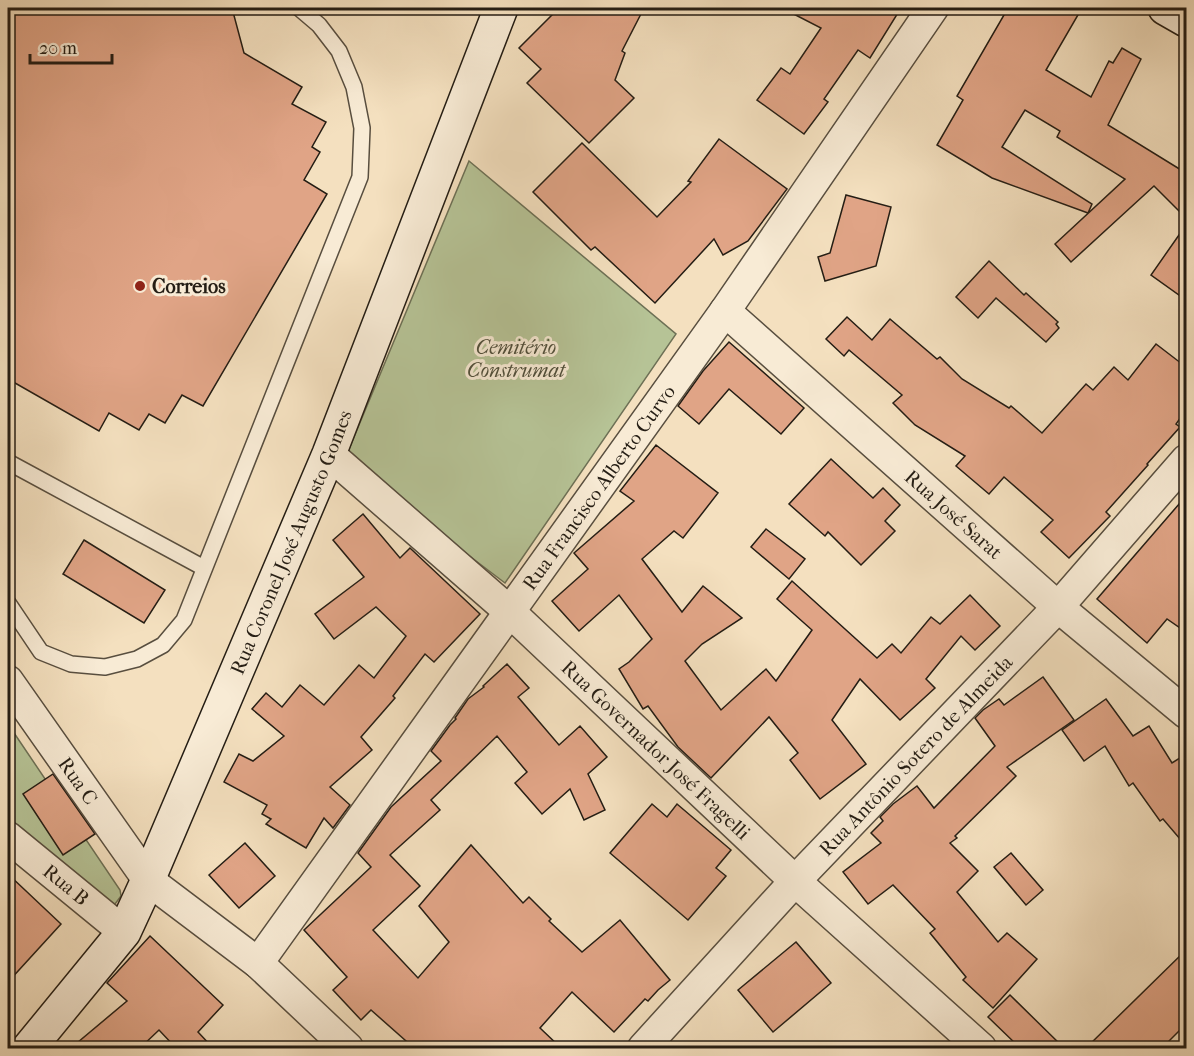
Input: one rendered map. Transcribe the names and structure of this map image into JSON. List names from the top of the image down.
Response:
{
  "streets": {
    "street": [
      "Rua Francisco Alberto Curvo",
      "Rua José Sarat",
      "Rua Coronel José Augusto Gomes",
      "Rua Governador José Fragelli",
      "Rua Antônio Sotero de Almeida",
      "Rua C",
      "Rua B"
    ]
  },
  "crossings": [
    ["Rua Francisco Alberto Curvo", "Rua José Sarat"],
    ["Rua Francisco Alberto Curvo", "Rua Governador José Fragelli"],
    ["Rua Francisco Alberto Curvo", "Rua C"],
    ["Rua José Sarat", "Rua Antônio Sotero de Almeida"],
    ["Rua Coronel José Augusto Gomes", "Rua Governador José Fragelli"],
    ["Rua Coronel José Augusto Gomes", "Rua C"],
    ["Rua Coronel José Augusto Gomes", "Rua B"],
    ["Rua Governador José Fragelli", "Rua Antônio Sotero de Almeida"]
  ],
  "parks": ["Cemitério Construmat"],
  "places": ["Correios"],
  "scale_bar": "20 m"
}
